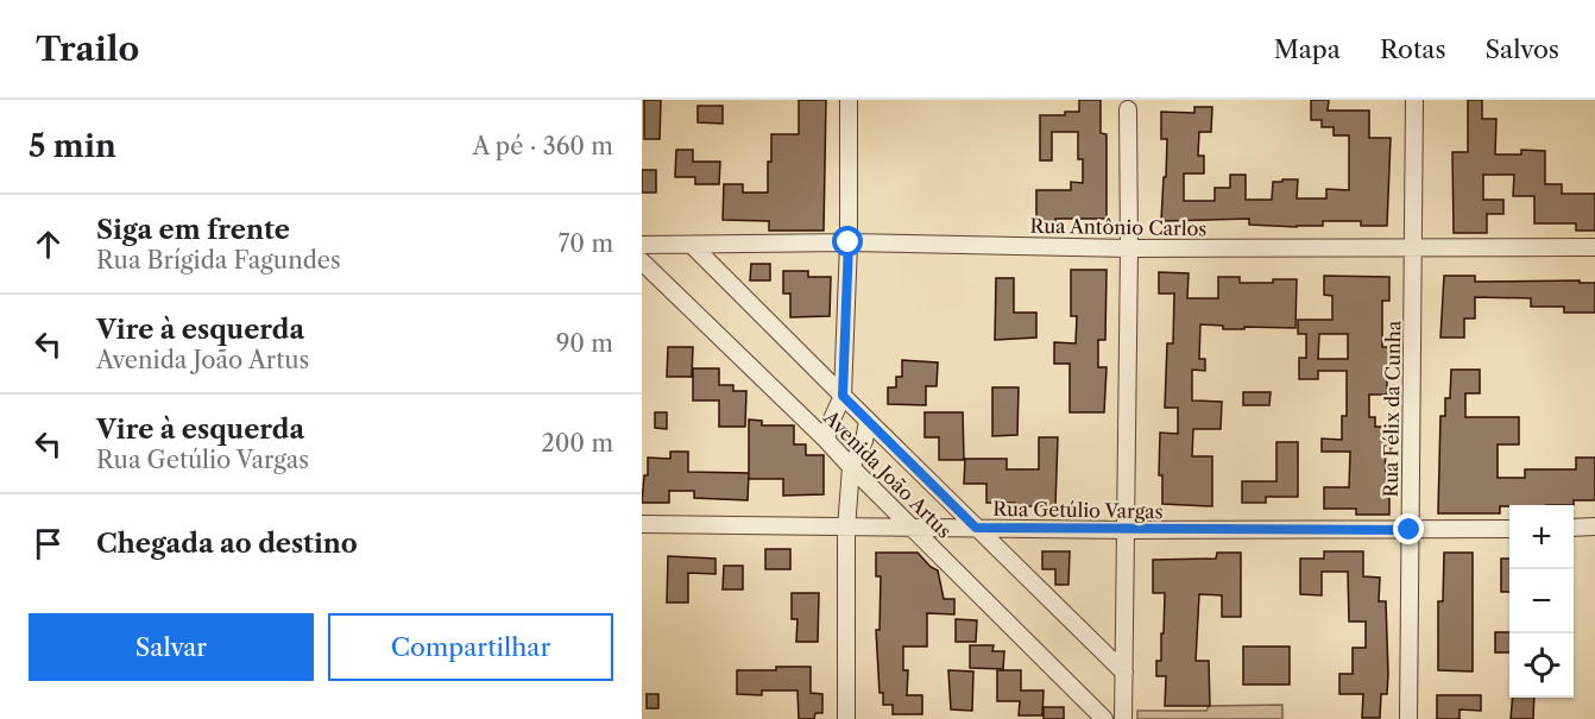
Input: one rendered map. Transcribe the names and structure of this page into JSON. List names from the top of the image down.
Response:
{
  "streets": {
    "street": [
      "Rua Antônio Carlos",
      "Rua Félix da Cunha",
      "Avenida João Artus",
      "Rua Getúlio Vargas"
    ]
  },
  "crossings": [
    ["Rua Antônio Carlos", "Rua Félix da Cunha"],
    ["Rua Antônio Carlos", "Avenida João Artus"],
    ["Rua Félix da Cunha", "Rua Getúlio Vargas"],
    ["Avenida João Artus", "Rua Getúlio Vargas"]
  ],
  "page": {
    "header": "Trailo",
    "nav": ["Mapa", "Rotas", "Salvos"],
    "heading": ["5 min", "A pé · 360 m"],
    "list": [
      ["Siga em frente", "Rua Brígida Fagundes", "70 m"],
      ["Vire à esquerda", "Avenida João Artus", "90 m"],
      ["Vire à esquerda", "Rua Getúlio Vargas", "200 m"],
      "Chegada ao destino"
    ],
    "map_buttons": ["+", "−"],
    "buttons": ["Salvar", "Compartilhar"]
  }
}
